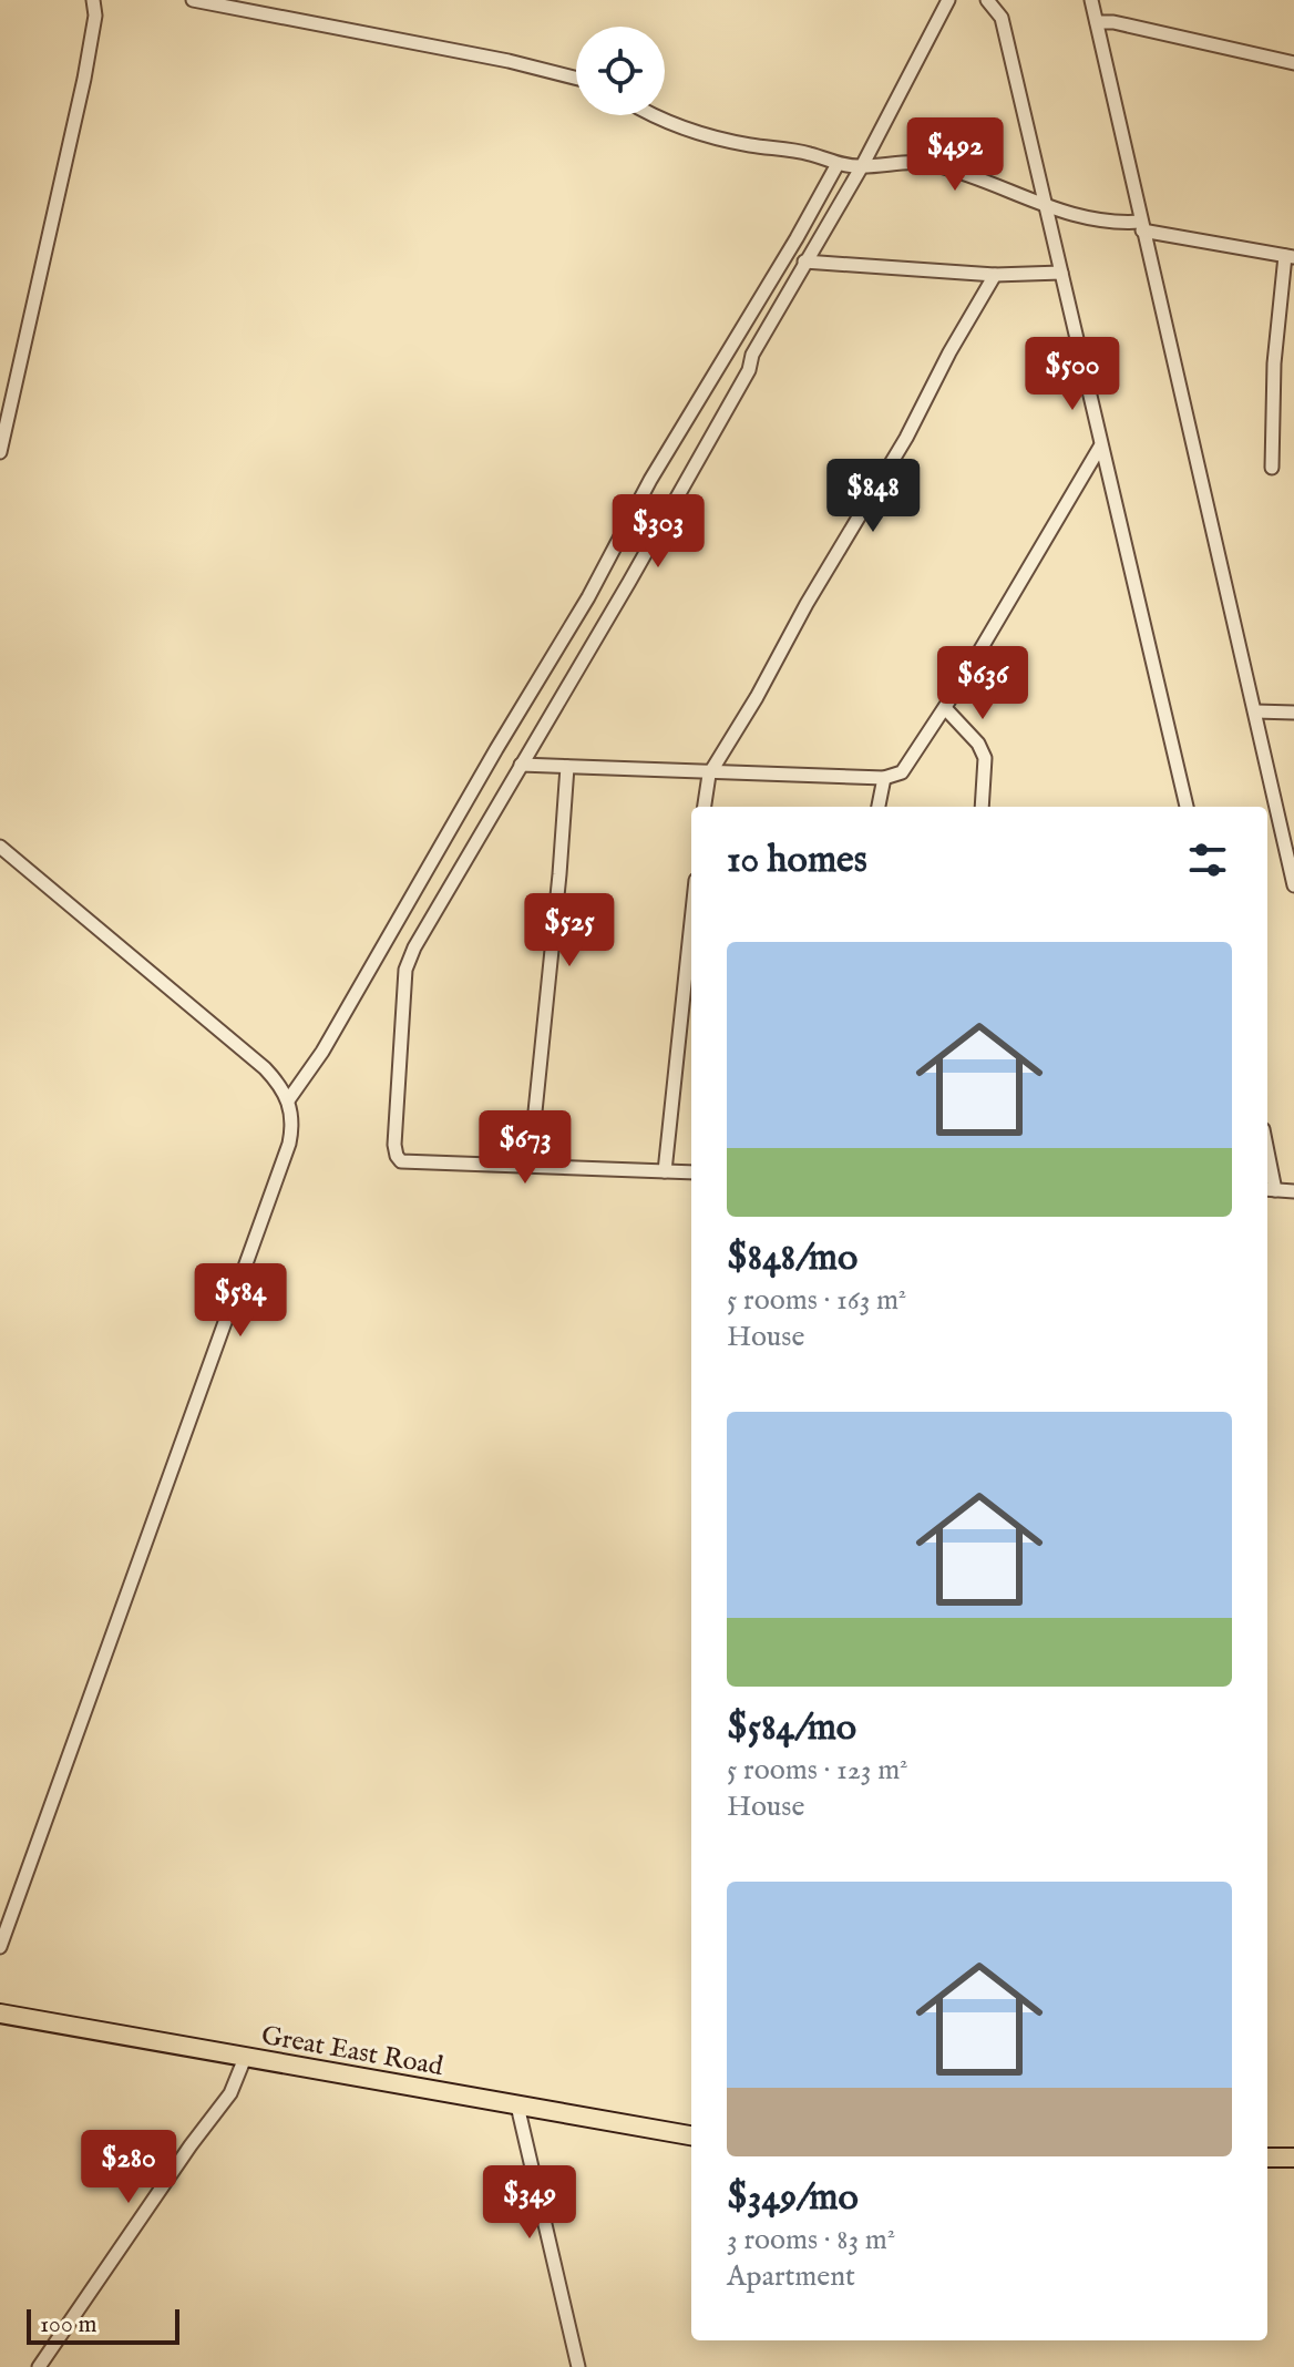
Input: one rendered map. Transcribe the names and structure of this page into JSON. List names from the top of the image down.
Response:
{
  "streets": {
    "highway": ["Great East Road"]
  },
  "scale_bar": "100 m",
  "page": {
    "price": [
      "$492",
      "$500",
      "$848",
      "$303",
      "$636",
      "$525",
      "$673",
      "$584",
      "$280",
      "$349"
    ],
    "heading": "10 homes",
    "list": [
      {
        "name": "$848/mo",
        "note": "5 rooms · 163 m² · House"
      },
      {
        "name": "$584/mo",
        "note": "5 rooms · 123 m² · House"
      },
      {
        "name": "$349/mo",
        "note": "3 rooms · 83 m² · Apartment"
      }
    ],
    "scale": "100 m"
  }
}
